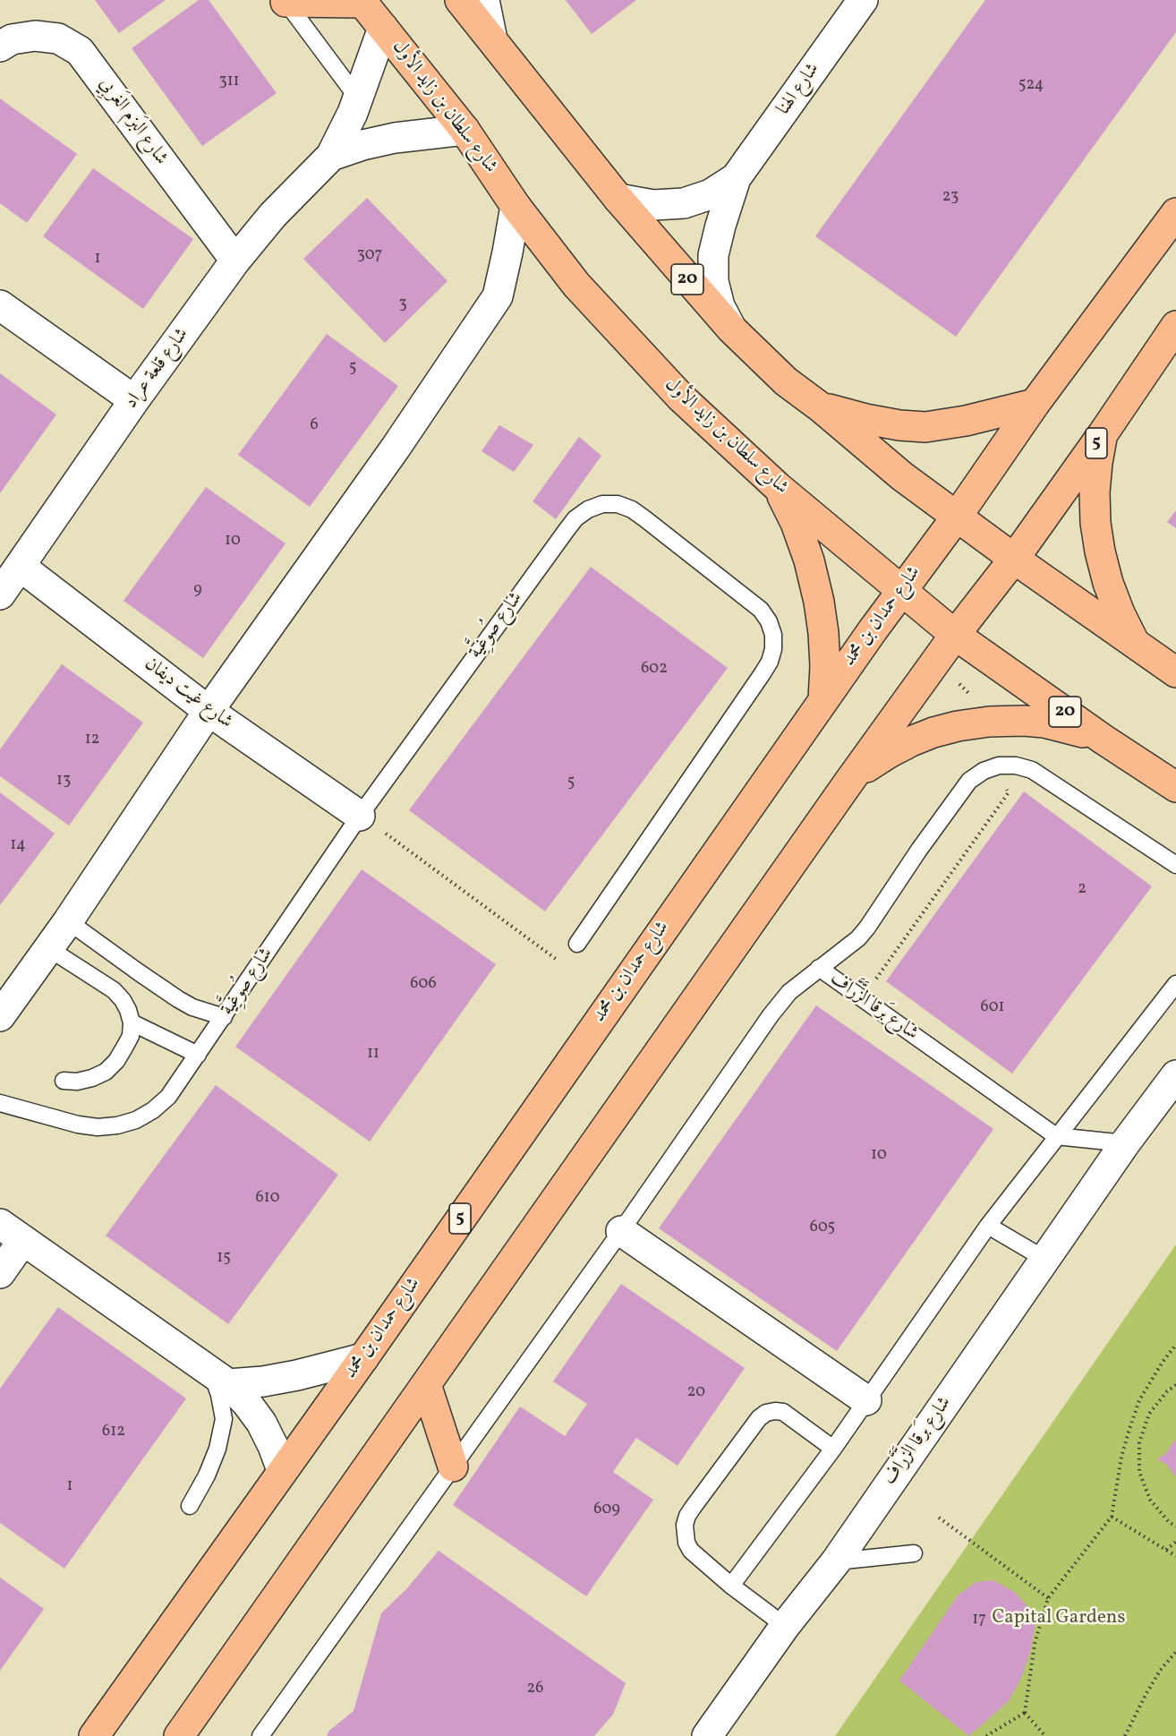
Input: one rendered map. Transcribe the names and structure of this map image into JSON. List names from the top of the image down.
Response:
{
  "streets": {
    "main road": [
      "شارع سلطان بن زايد الأول",
      "20",
      "5",
      "شارع حمدان بن محمد"
    ],
    "street": [
      "شارع الهنا",
      "شارع البَزم الغَربِي",
      "شارع قلعة عراد",
      "شارع غيت ديفان",
      "شارع بَرقا الزَّرَّاف"
    ],
    "lane": ["شارع صُوغِيَّة"]
  },
  "crossings": [
    ["شارع الهنا", "20"],
    ["شارع سلطان بن زايد الأول", "شارع قلعة عراد"],
    ["شارع سلطان بن زايد الأول", "5"],
    ["شارع سلطان بن زايد الأول", "شارع حمدان بن محمد"],
    ["شارع البَزم الغَربِي", "شارع قلعة عراد"],
    ["20", "5"],
    ["20", "شارع حمدان بن محمد"],
    ["شارع قلعة عراد", "شارع غيت ديفان"],
    ["شارع صُوغِيَّة", "شارع غيت ديفان"]
  ],
  "parks": ["Capital Gardens"],
  "house_numbers": [
    "311",
    "524",
    "23",
    "307",
    "1",
    "3",
    "5",
    "6",
    "10",
    "9",
    "602",
    "12",
    "13",
    "5",
    "14",
    "2",
    "606",
    "601",
    "11",
    "10",
    "610",
    "605",
    "15",
    "20",
    "612",
    "1",
    "609",
    "17",
    "26"
  ]
}
